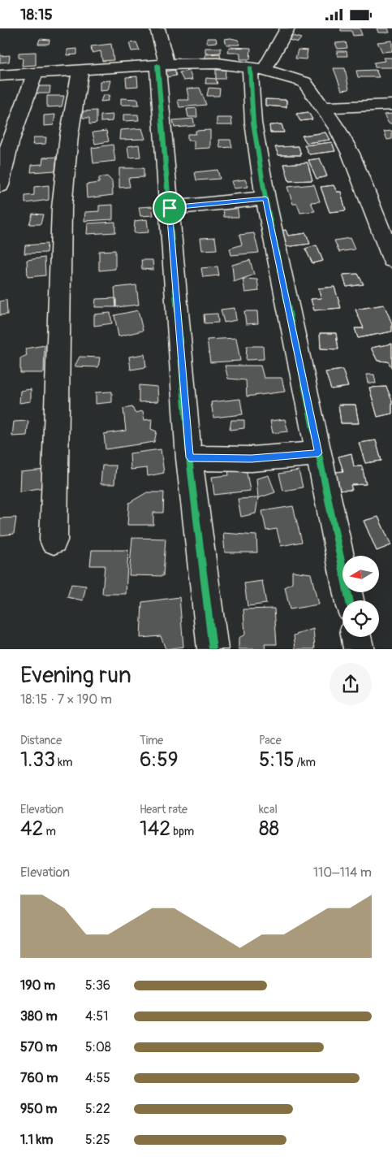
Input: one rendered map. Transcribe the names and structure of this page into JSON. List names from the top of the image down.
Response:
{
  "north": "left",
  "page": {
    "status": "18:15",
    "heading": ["Evening run", "18:15 · 7 × 190 m"],
    "stats": [
      ["Distance", "1.33 km"],
      ["Time", "6:59"],
      ["Pace", "5:15 /km"],
      ["Elevation", "42 m"],
      ["Heart rate", "142 bpm"],
      ["kcal", "88"]
    ],
    "chart": ["Elevation", "110–114 m"],
    "list": [
      {
        "name": "190 m",
        "note": "5:36"
      },
      {
        "name": "380 m",
        "note": "4:51"
      },
      {
        "name": "570 m",
        "note": "5:08"
      },
      {
        "name": "760 m",
        "note": "4:55"
      },
      {
        "name": "950 m",
        "note": "5:22"
      },
      {
        "name": "1.1 km",
        "note": "5:25"
      }
    ]
  }
}
